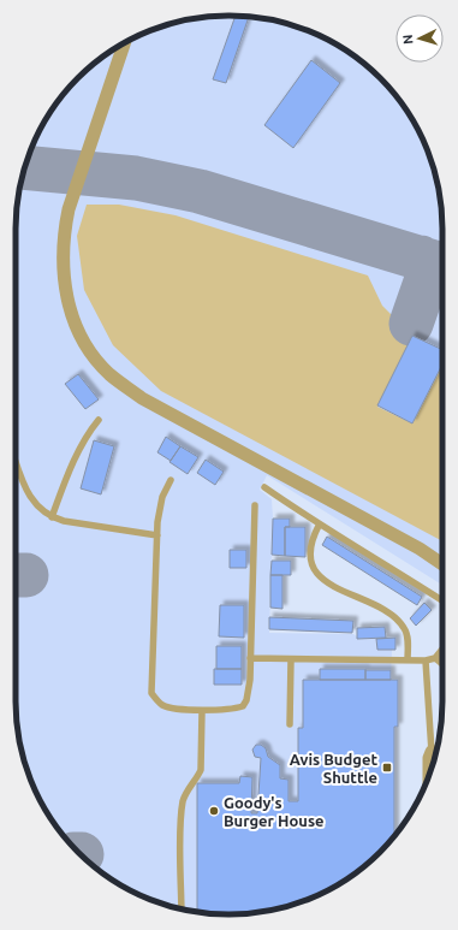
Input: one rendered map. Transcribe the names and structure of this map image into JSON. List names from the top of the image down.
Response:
{
  "places": {
    "transit": ["Avis Budget Shuttle"],
    "other": ["Goody's Burger House"]
  },
  "north": "left"
}
